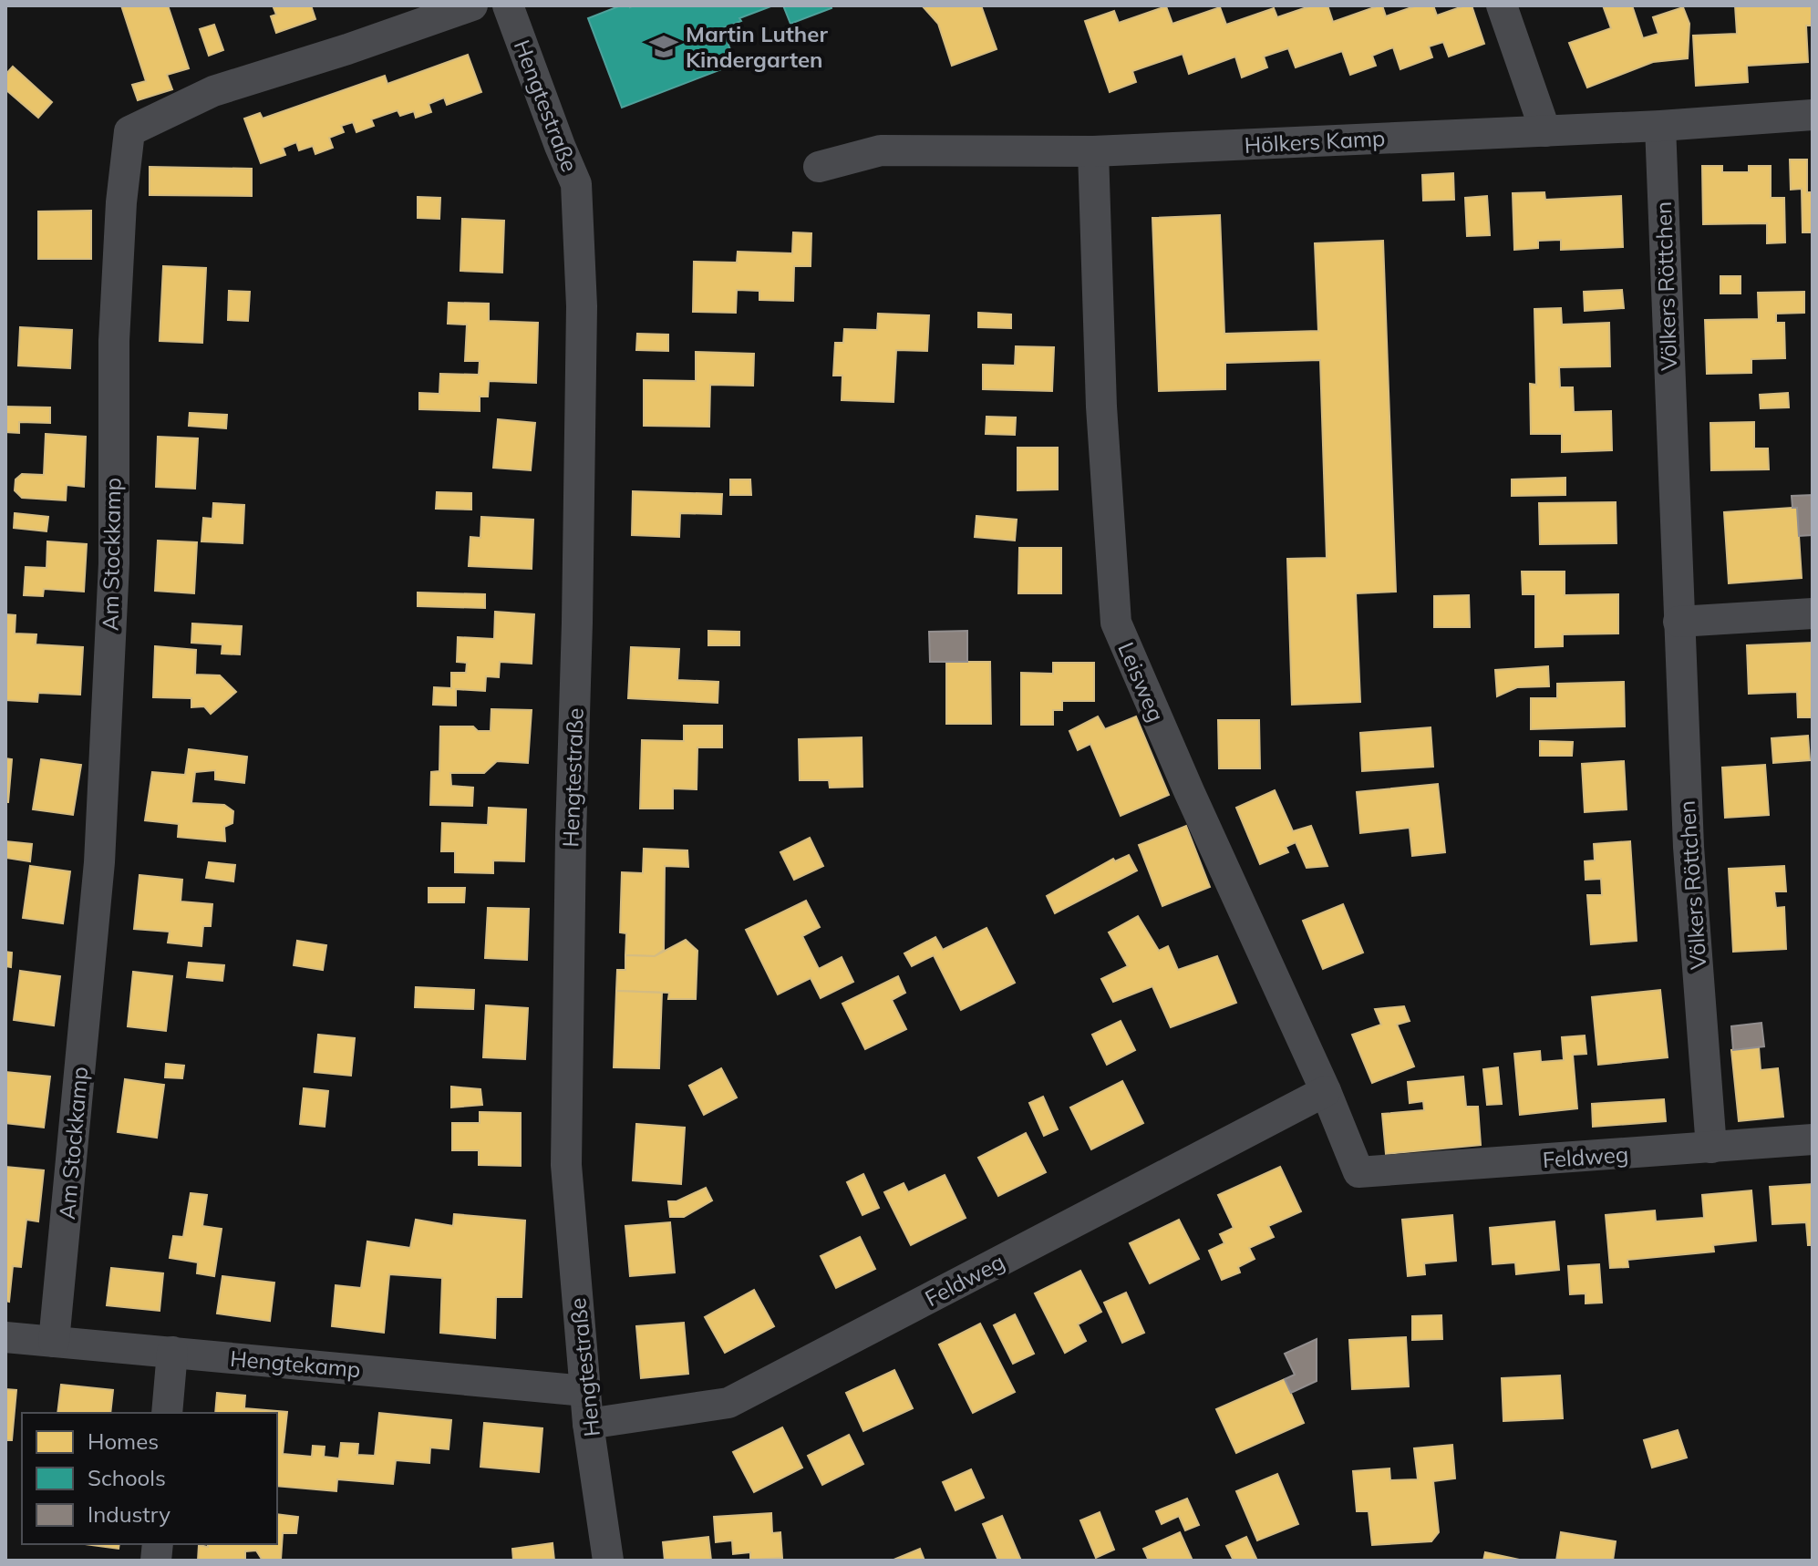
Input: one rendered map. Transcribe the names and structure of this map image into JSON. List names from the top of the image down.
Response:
{
  "streets": {
    "street": [
      "Hengtestraße",
      "Hölkers Kamp",
      "Völkers Röttchen",
      "Am Stockkamp",
      "Leisweg",
      "Feldweg",
      "Hengtekamp"
    ]
  },
  "crossings": [
    ["Hengtestraße", "Feldweg"],
    ["Hengtestraße", "Hengtekamp"],
    ["Hölkers Kamp", "Völkers Röttchen"],
    ["Hölkers Kamp", "Leisweg"],
    ["Völkers Röttchen", "Feldweg"],
    ["Am Stockkamp", "Hengtekamp"],
    ["Leisweg", "Feldweg"]
  ],
  "places": {
    "school or university": ["Martin Luther Kindergarten"]
  },
  "legend": ["Homes", "Schools", "Industry"]
}
